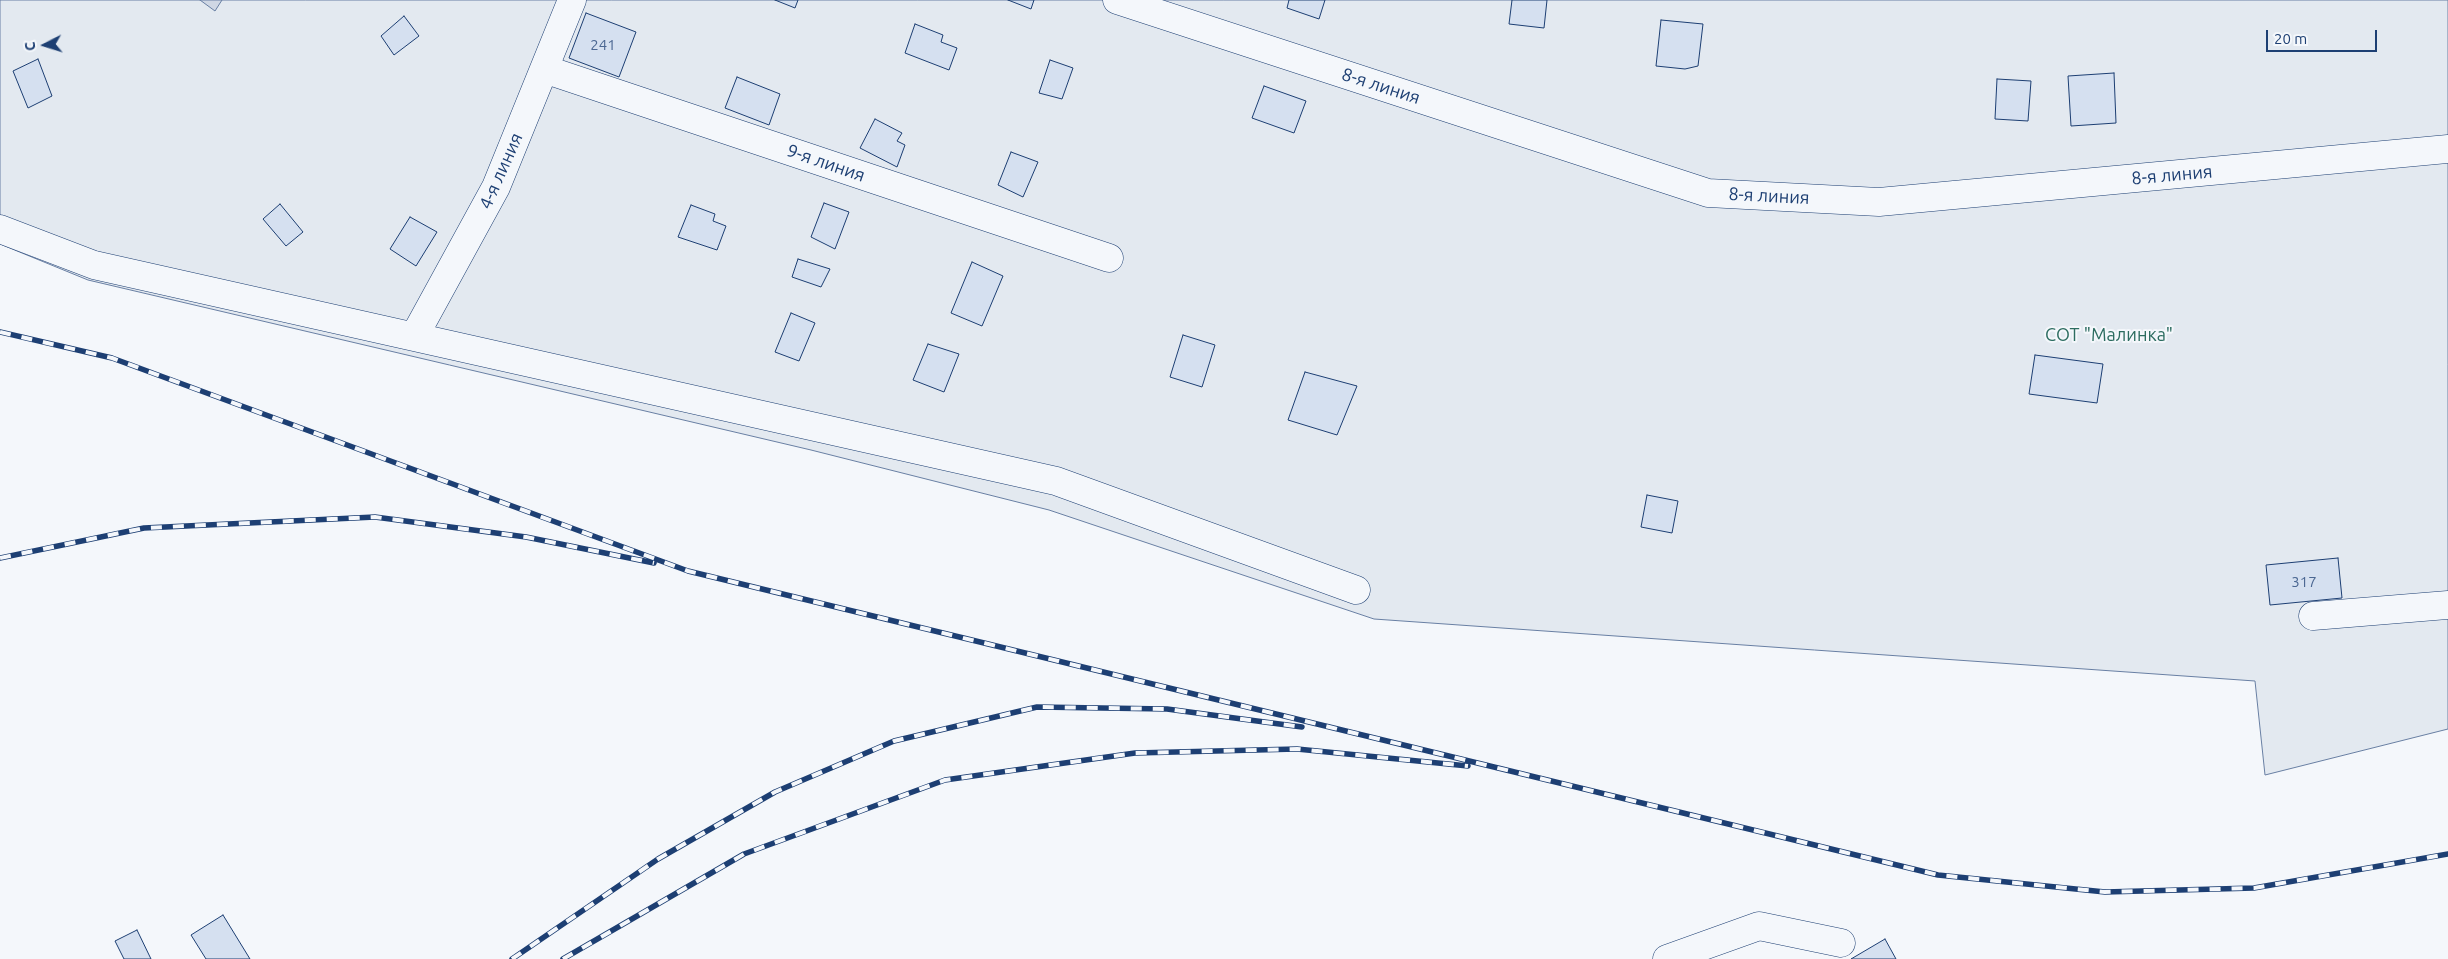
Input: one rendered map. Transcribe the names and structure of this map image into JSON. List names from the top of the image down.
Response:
{
  "streets": {
    "lane": ["8-я линия", "9-я линия", "4-я линия"]
  },
  "crossings": [
    ["9-я линия", "4-я линия"]
  ],
  "parks": ["СОТ \"Малинка\""],
  "house_numbers": ["241", "317"],
  "scale_bar": "20 m",
  "north": "left"
}
